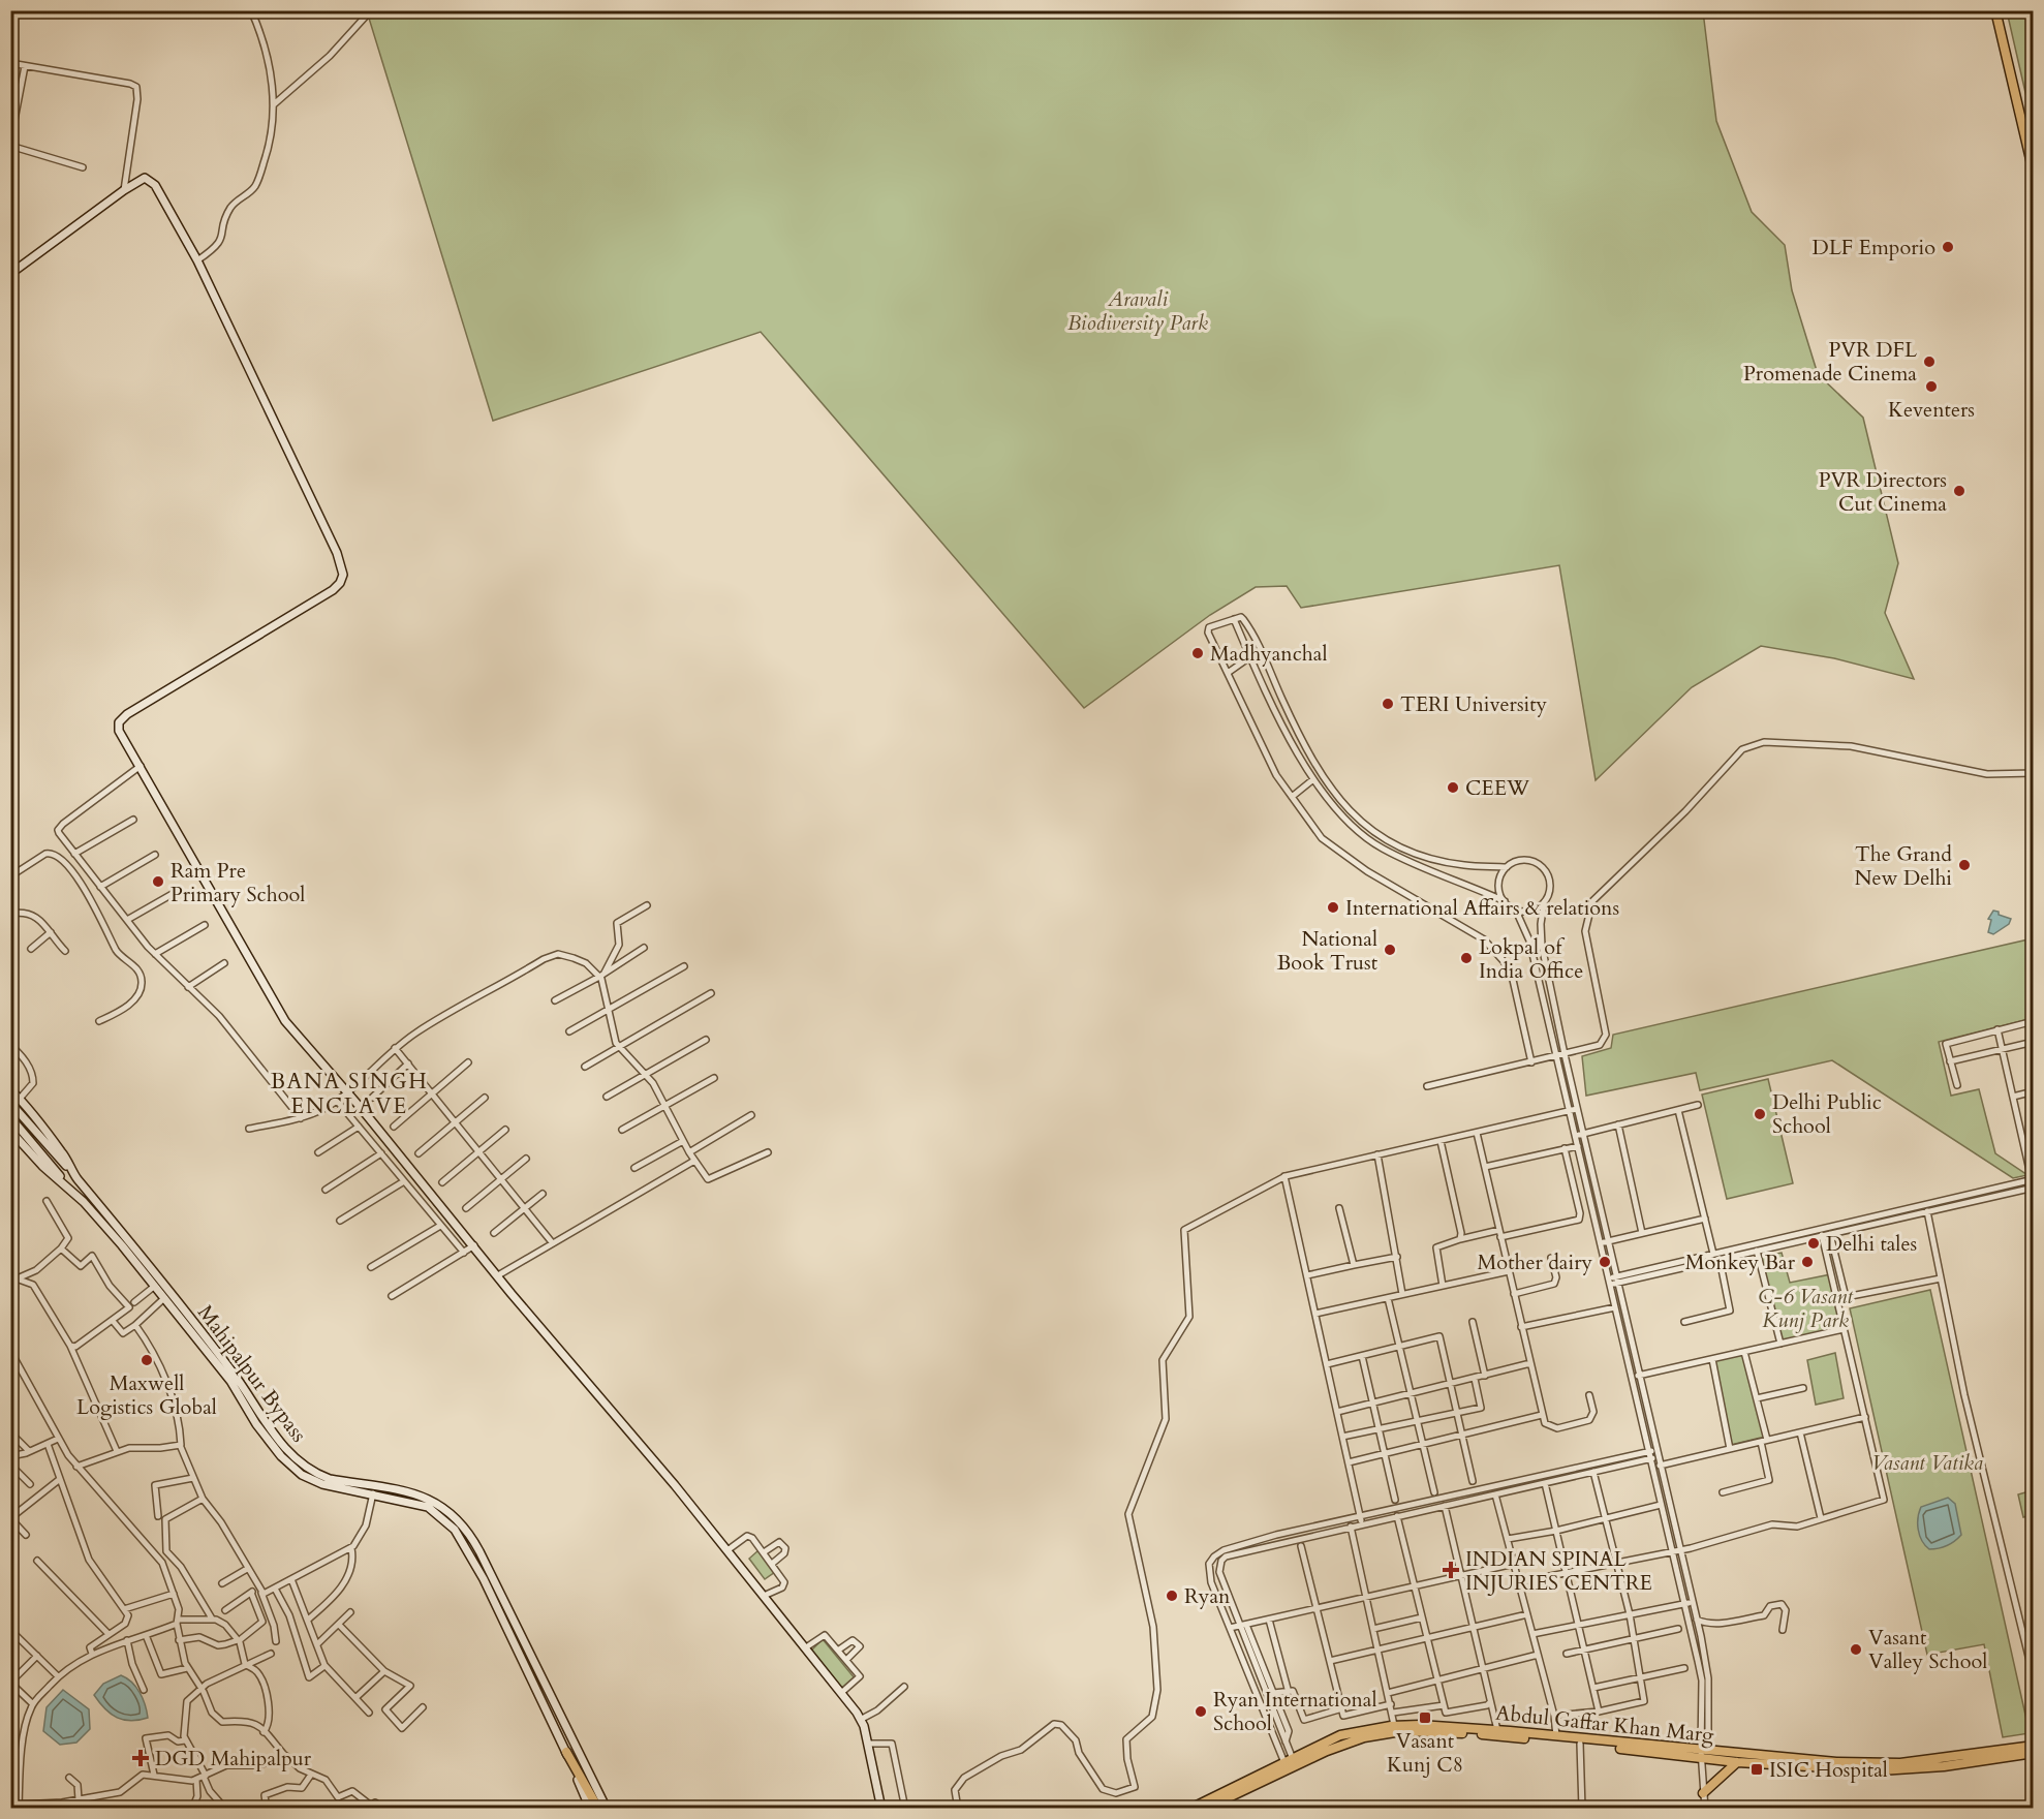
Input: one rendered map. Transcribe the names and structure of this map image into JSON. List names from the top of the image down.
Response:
{
  "streets": {
    "main road": ["Abdul Gaffar Khan Marg"],
    "street": ["Mahipalpur Bypass"]
  },
  "districts": ["BANA SINGH ENCLAVE"],
  "parks": ["Aravali Biodiversity Park", "C-6 Vasant Kunj Park", "Vasant Vatika"],
  "places": {
    "other": [
      "DLF Emporio",
      "PVR DFL Promenade Cinema",
      "Keventers",
      "PVR Directors Cut Cinema",
      "Madhyanchal",
      "TERI University",
      "CEEW",
      "The Grand New Delhi",
      "Ram Pre Primary School",
      "International Affairs & relations",
      "National Book Trust",
      "Lokpal of India Office",
      "Delhi Public School",
      "Delhi tales",
      "Mother dairy",
      "Monkey Bar",
      "Maxwell Logistics Global",
      "Ryan",
      "Vasant Valley School",
      "Ryan International School"
    ],
    "health": ["INDIAN SPINAL INJURIES CENTRE", "DGD Mahipalpur"],
    "transit": ["Vasant Kunj C8", "ISIC Hospital"]
  }
}
